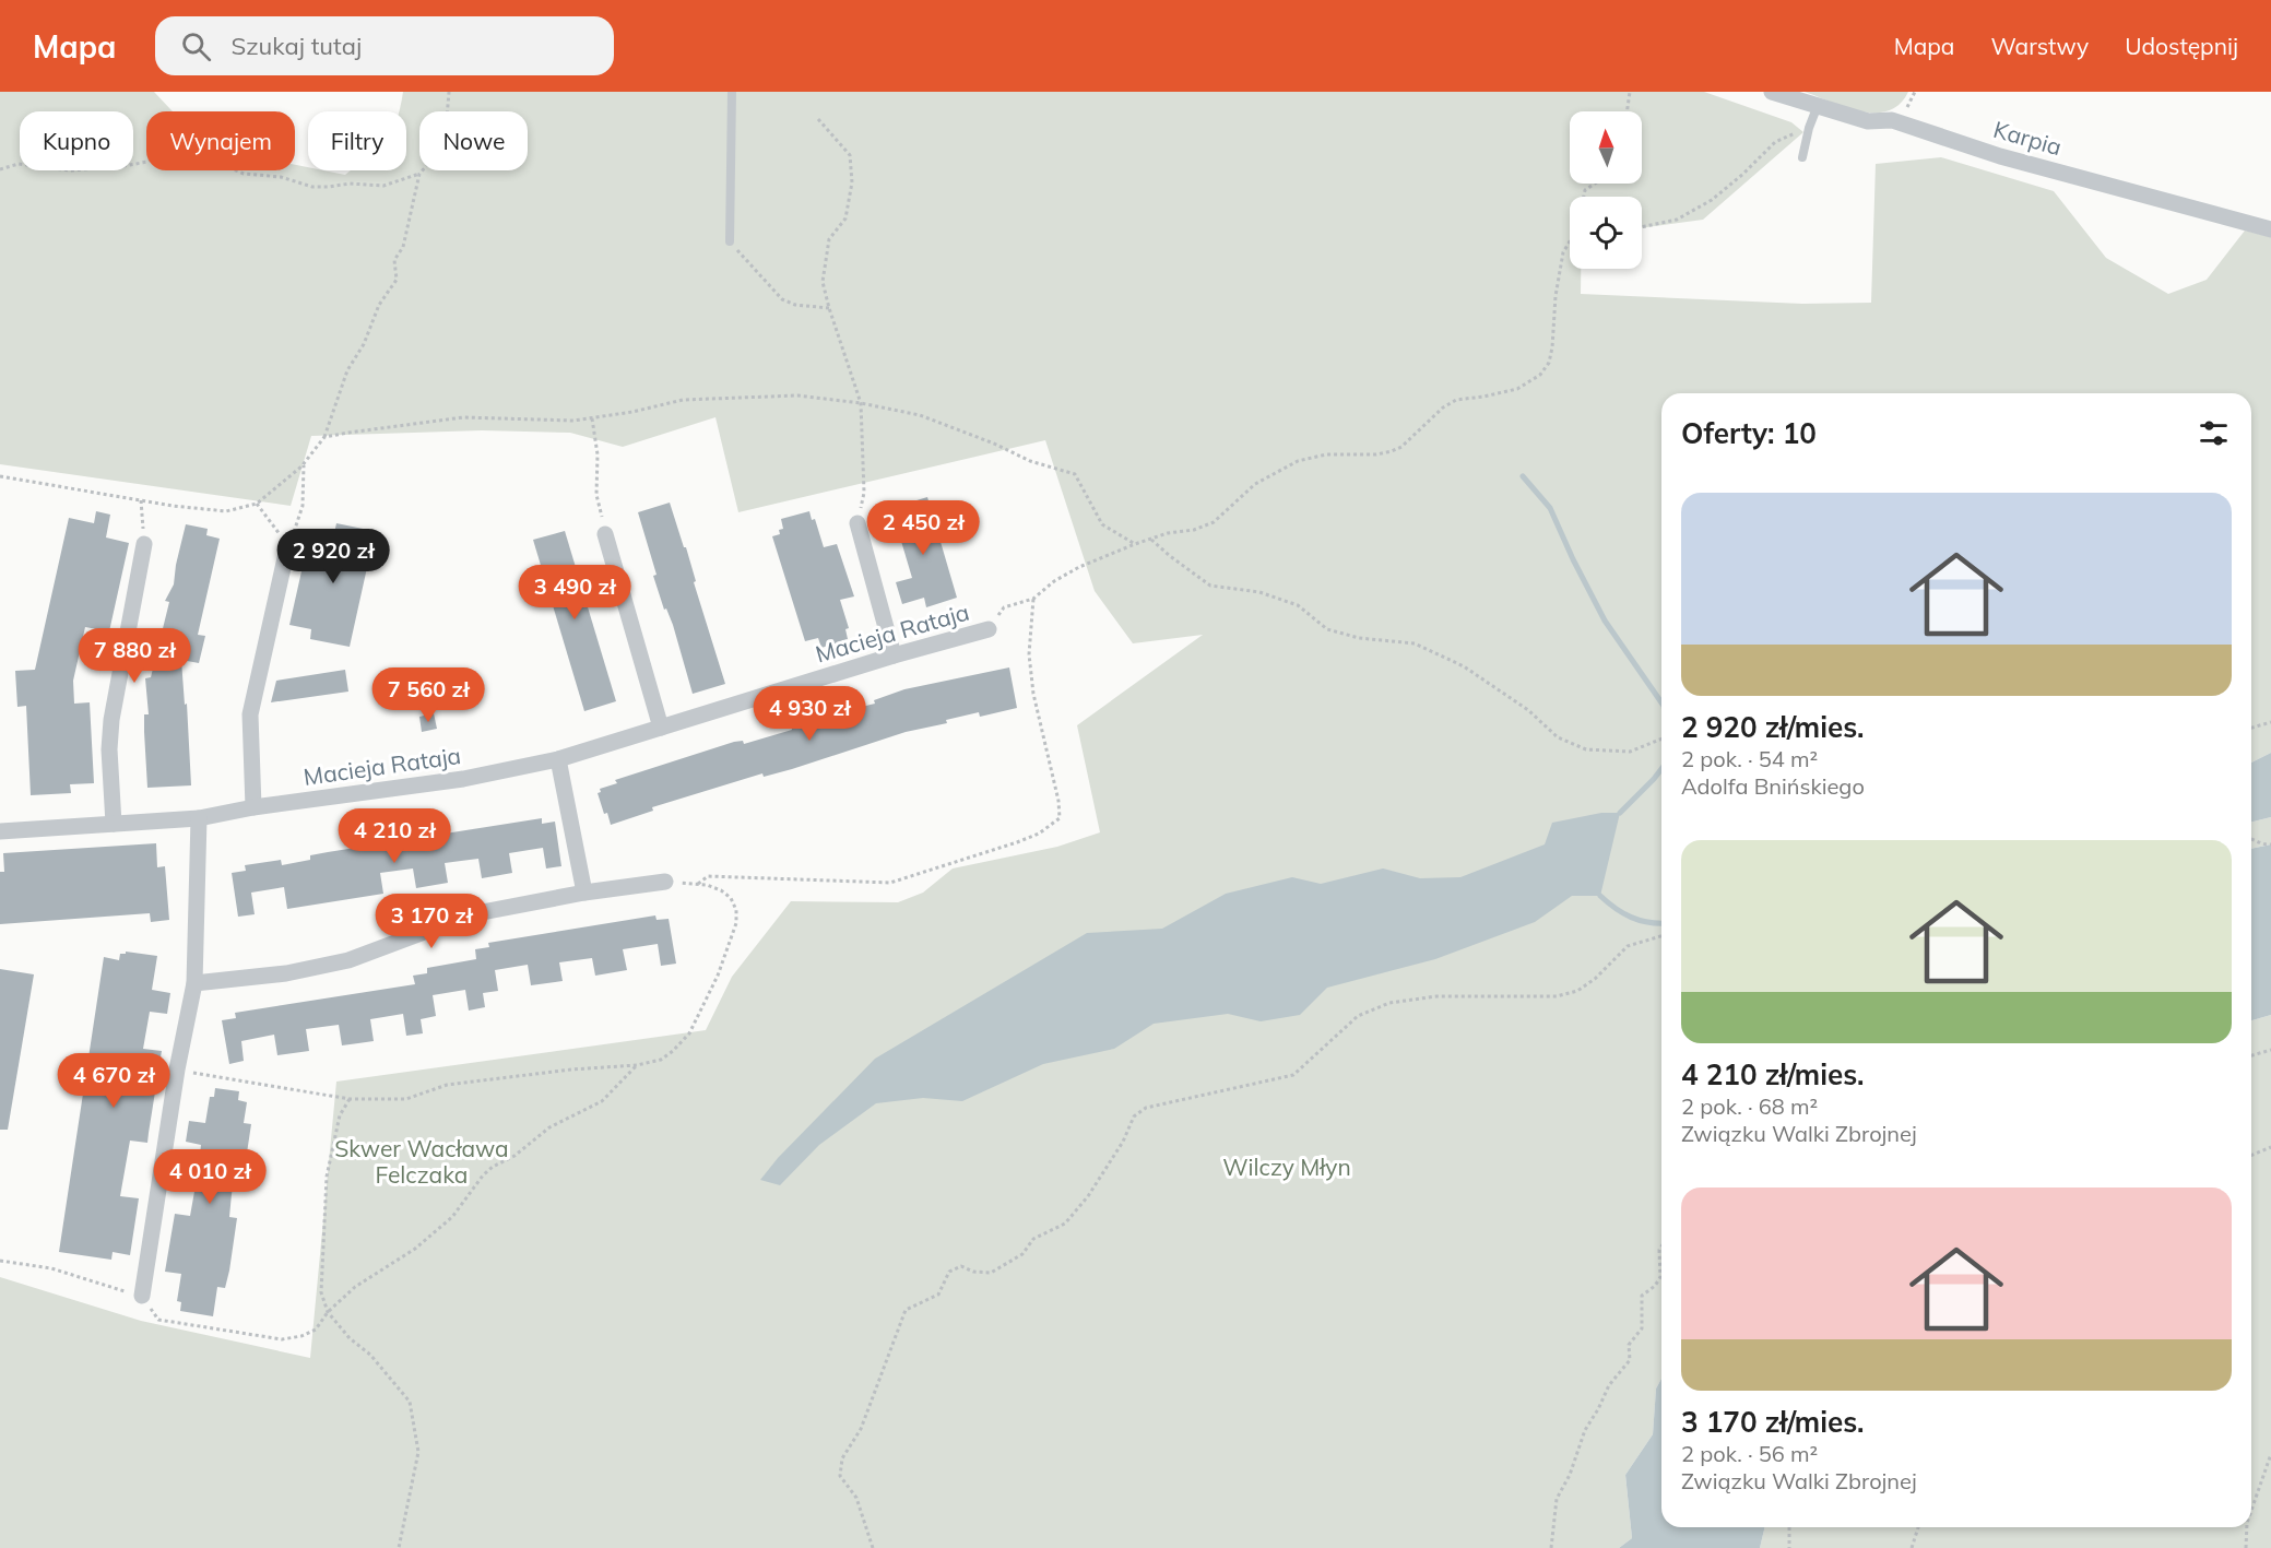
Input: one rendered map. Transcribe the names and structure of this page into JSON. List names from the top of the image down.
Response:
{
  "streets": {
    "street": ["Karpia", "Macieja Rataja"]
  },
  "parks": ["Skwer Wacława Felczaka", "Wilczy Młyn"],
  "north": "top",
  "page": {
    "header": "Mapa",
    "search": "Szukaj tutaj",
    "nav": ["Mapa", "Warstwy", "Udostępnij"],
    "chip": [
      "Kupno",
      "Wynajem",
      "Filtry",
      "Nowe"
    ],
    "heading": "Oferty: 10",
    "list": [
      {
        "name": "2 920 zł/mies.",
        "note": "2 pok. · 54 m² · Adolfa Bnińskiego"
      },
      {
        "name": "4 210 zł/mies.",
        "note": "2 pok. · 68 m² · Związku Walki Zbrojnej"
      },
      {
        "name": "3 170 zł/mies.",
        "note": "2 pok. · 56 m² · Związku Walki Zbrojnej"
      }
    ],
    "price": [
      "2 450 zł",
      "2 920 zł",
      "3 490 zł",
      "7 880 zł",
      "7 560 zł",
      "4 930 zł",
      "4 210 zł",
      "3 170 zł",
      "4 670 zł",
      "4 010 zł"
    ]
  }
}
